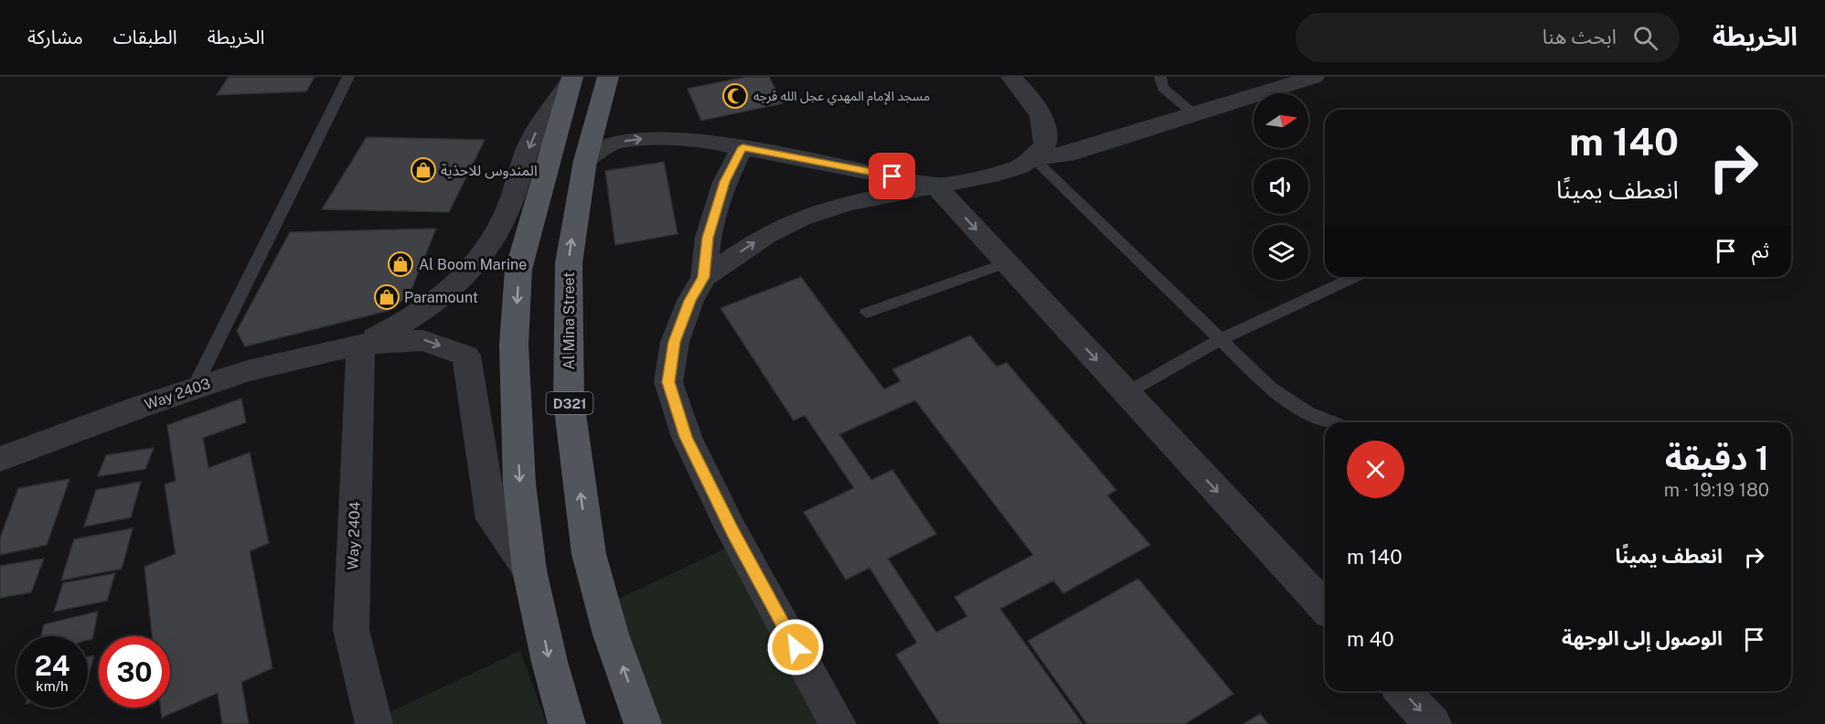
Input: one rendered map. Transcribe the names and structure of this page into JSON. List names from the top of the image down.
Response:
{
  "streets": {
    "main road": ["Al Mina Street", "D321"],
    "street": ["Way 2403", "Way 2404"]
  },
  "crossings": [
    ["Way 2403", "Way 2404"]
  ],
  "places": {
    "mosque": ["مسجد الإمام المهدي عجل الله فرجه"],
    "shop": ["المندوس للاحذية", "Al Boom Marine", "Paramount"]
  },
  "north": "right",
  "page": {
    "header": "الخريطة",
    "search": "ابحث هنا",
    "nav": ["الخريطة", "الطبقات", "مشاركة"],
    "turn": ["140 m", "انعطف يمينًا"],
    "then": "ثم",
    "heading": ["1 دقيقة", "180 m · 19:19"],
    "list": [
      {
        "name": "انعطف يمينًا",
        "value": "140 m"
      },
      {
        "name": "الوصول إلى الوجهة",
        "value": "40 m"
      }
    ],
    "speed": "24 km/h",
    "limit": "30"
  }
}
